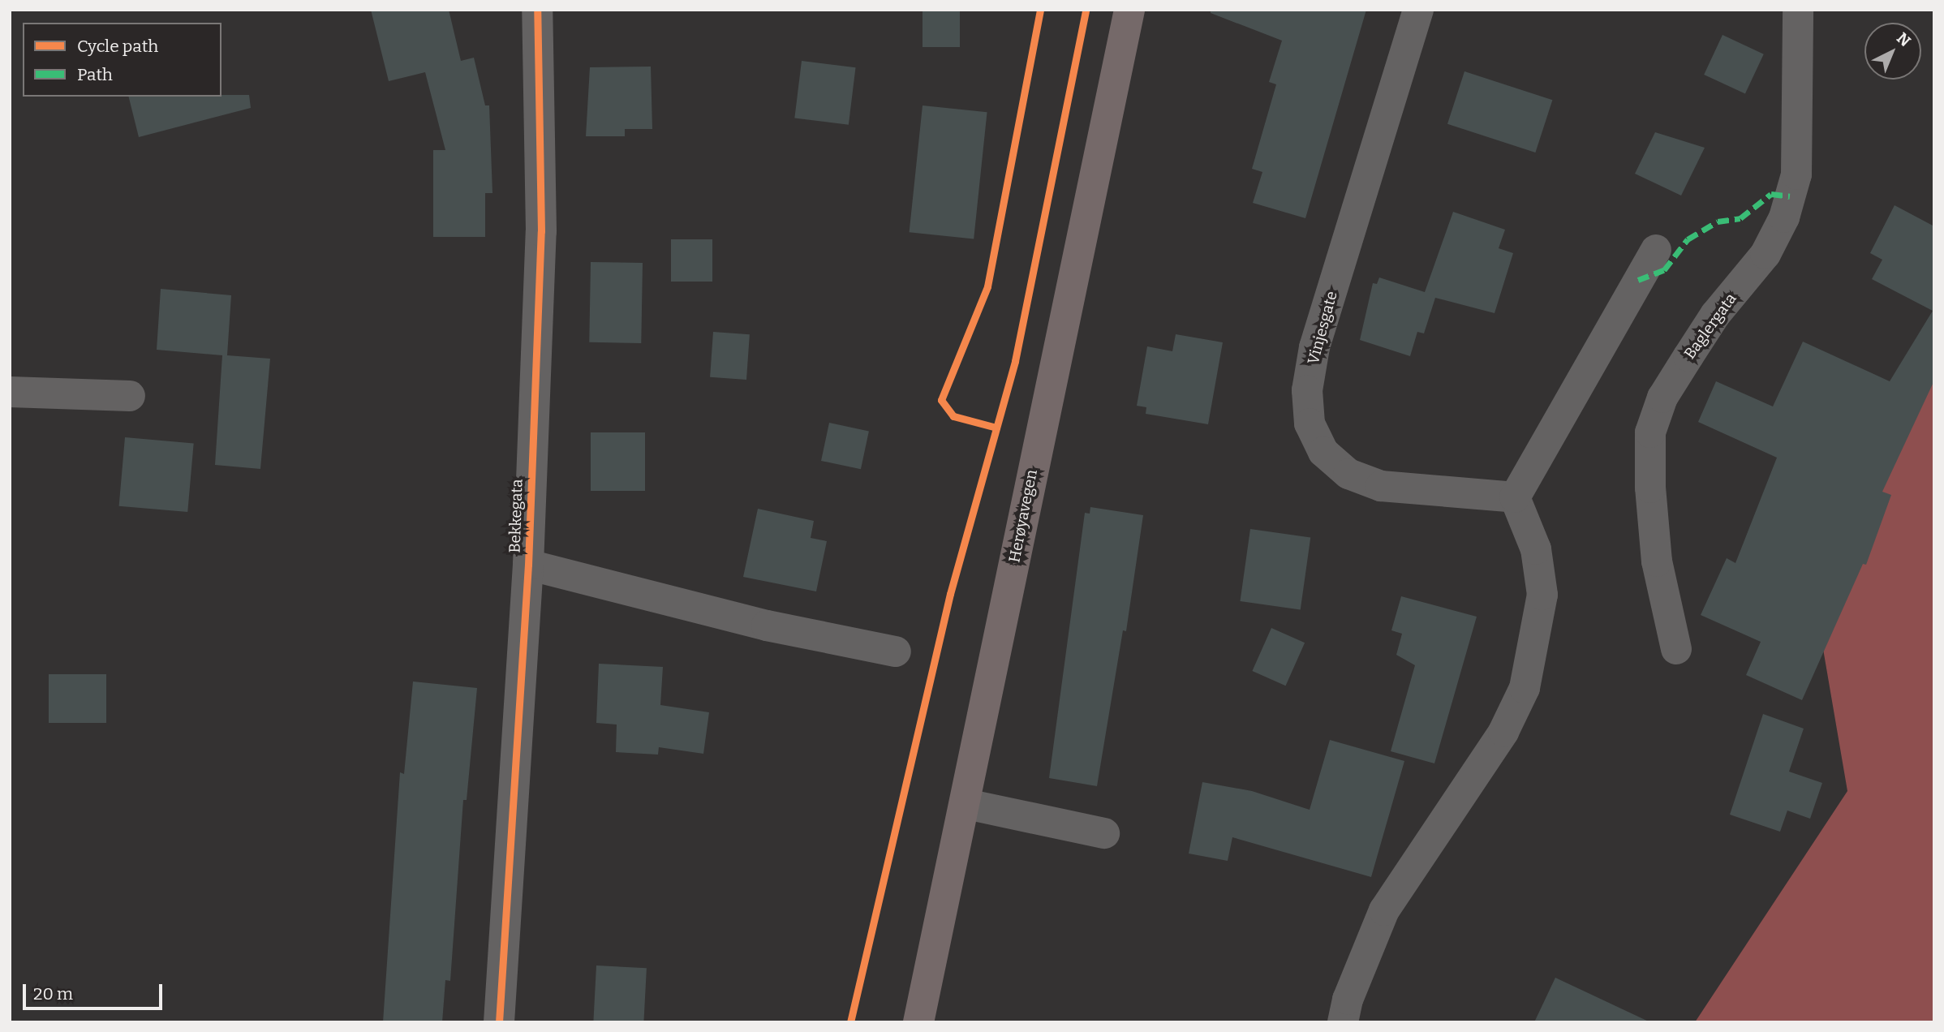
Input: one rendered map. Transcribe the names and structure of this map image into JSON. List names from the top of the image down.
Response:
{
  "streets": {
    "highway": ["Herøyavegen"],
    "street": ["Baglergata", "Vinjesgate", "Bekkegata"]
  },
  "legend": ["Cycle path", "Path"],
  "scale_bar": "20 m",
  "north": "top right"
}
